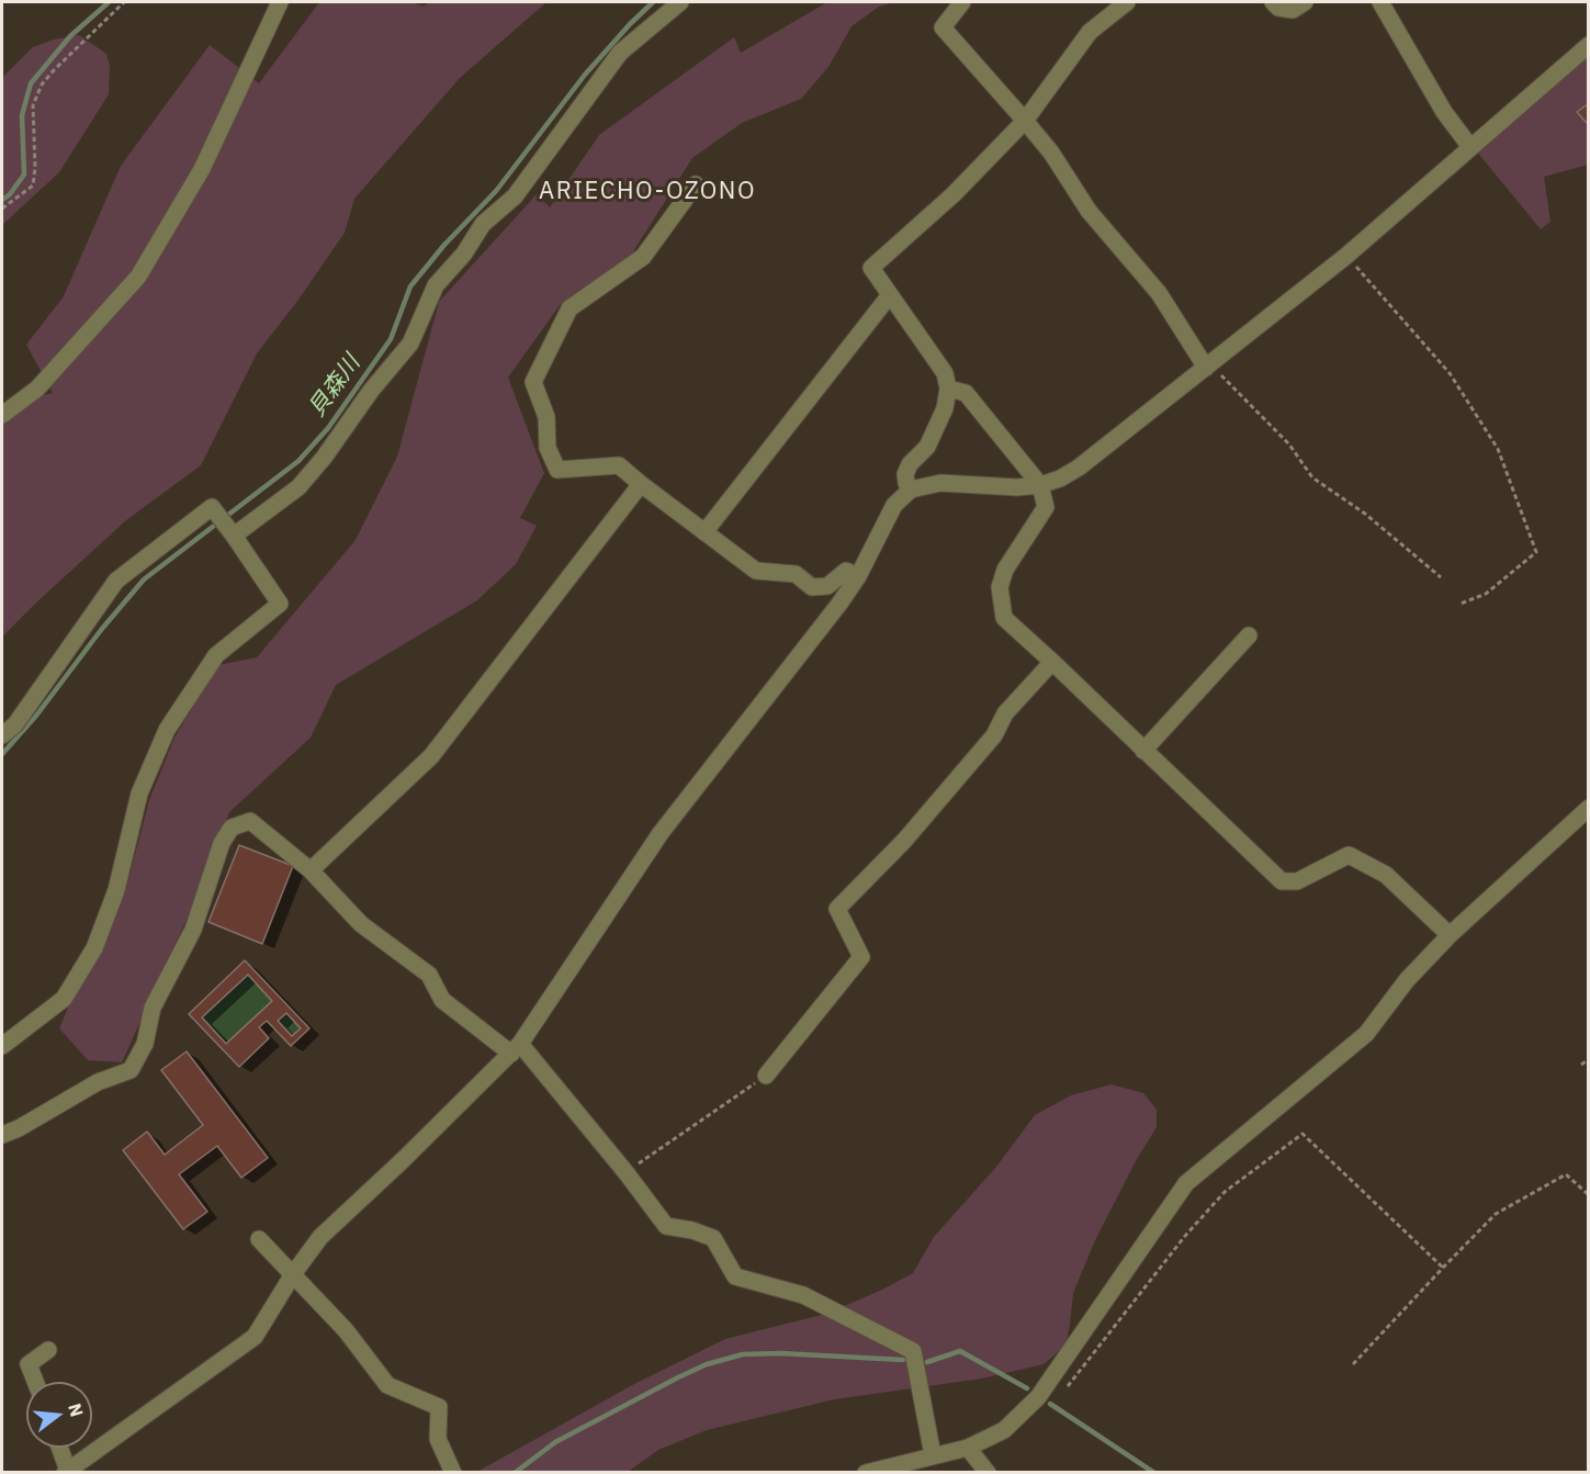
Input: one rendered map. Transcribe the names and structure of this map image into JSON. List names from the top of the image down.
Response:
{
  "districts": ["ARIECHO-OZONO"],
  "water": ["貝森川"],
  "north": "right"
}
